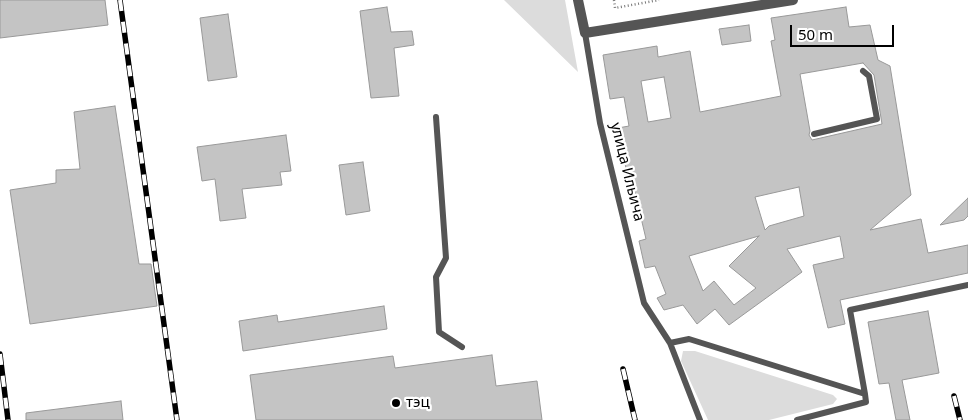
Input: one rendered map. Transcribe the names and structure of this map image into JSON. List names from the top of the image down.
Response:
{
  "streets": {
    "street": ["улица Ильича"]
  },
  "places": ["тэц"],
  "scale_bar": "50 m"
}
